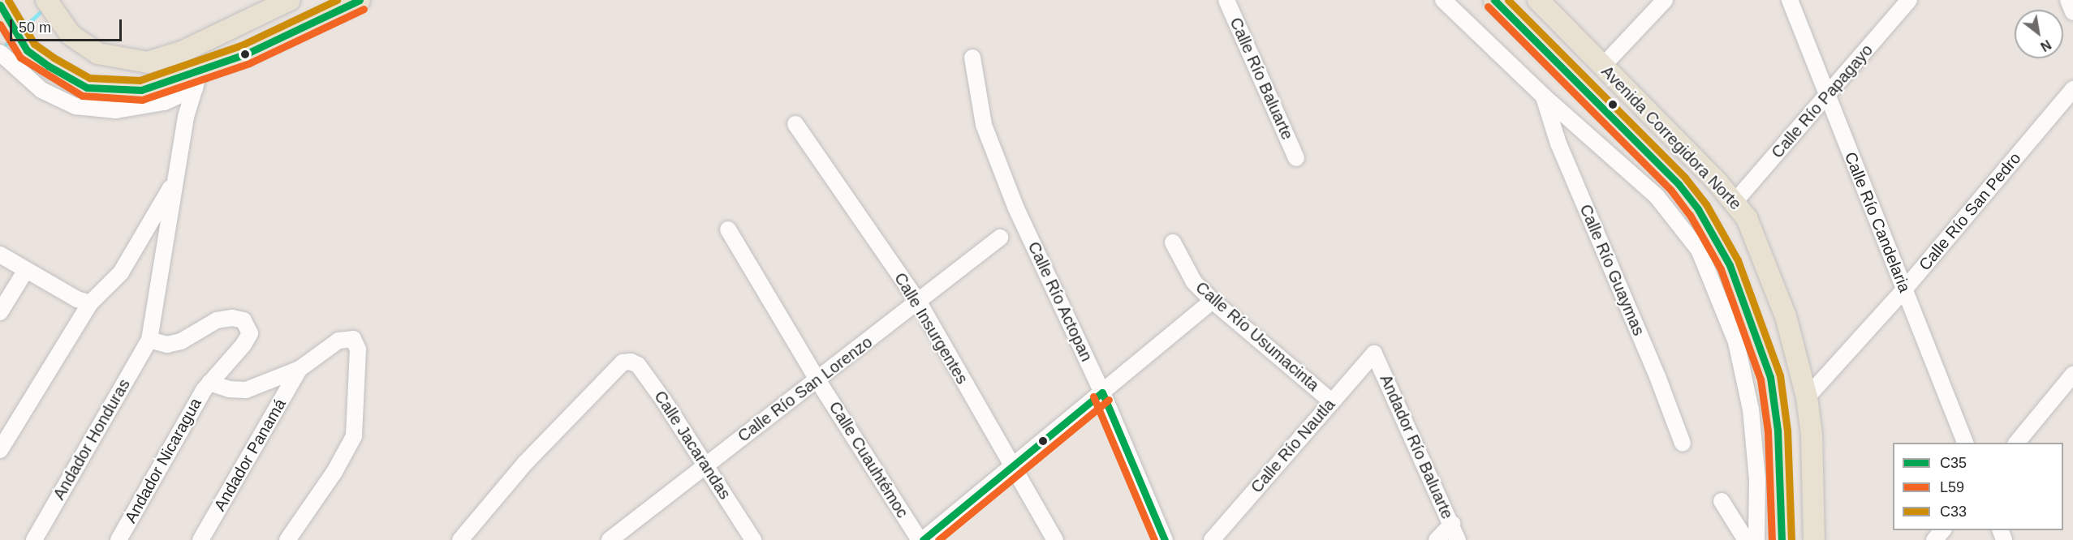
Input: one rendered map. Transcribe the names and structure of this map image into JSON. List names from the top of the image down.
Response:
{
  "streets": {
    "main road": ["Avenida Corregidora Norte"],
    "street": [
      "Calle Río Baluarte",
      "Calle Río Papagayo",
      "Calle Río San Pedro",
      "Calle Río Candelaria",
      "Calle Río Guaymas",
      "Calle Río Actopan",
      "Calle Insurgentes",
      "Calle Río Usumacinta",
      "Calle Río San Lorenzo",
      "Andador Honduras",
      "Calle Jacarandas",
      "Calle Río Nautla",
      "Andador Río Baluarte",
      "Andador Panamá",
      "Calle Cuauhtémoc",
      "Andador Nicaragua"
    ]
  },
  "crossings": [
    ["Calle Río Papagayo", "Avenida Corregidora Norte"],
    ["Calle Río Papagayo", "Calle Río Candelaria"],
    ["Avenida Corregidora Norte", "Calle Río San Pedro"],
    ["Calle Río San Pedro", "Calle Río Candelaria"],
    ["Calle Insurgentes", "Calle Río San Lorenzo"],
    ["Calle Río Usumacinta", "Calle Río Nautla"],
    ["Calle Río San Lorenzo", "Calle Jacarandas"],
    ["Calle Río San Lorenzo", "Calle Cuauhtémoc"],
    ["Andador Honduras", "Andador Nicaragua"],
    ["Calle Río Nautla", "Andador Río Baluarte"]
  ],
  "lines": ["transit line C35", "transit line C33", "transit line L59"],
  "legend": ["C35", "L59", "C33"],
  "scale_bar": "50 m",
  "north": "bottom right"
}
